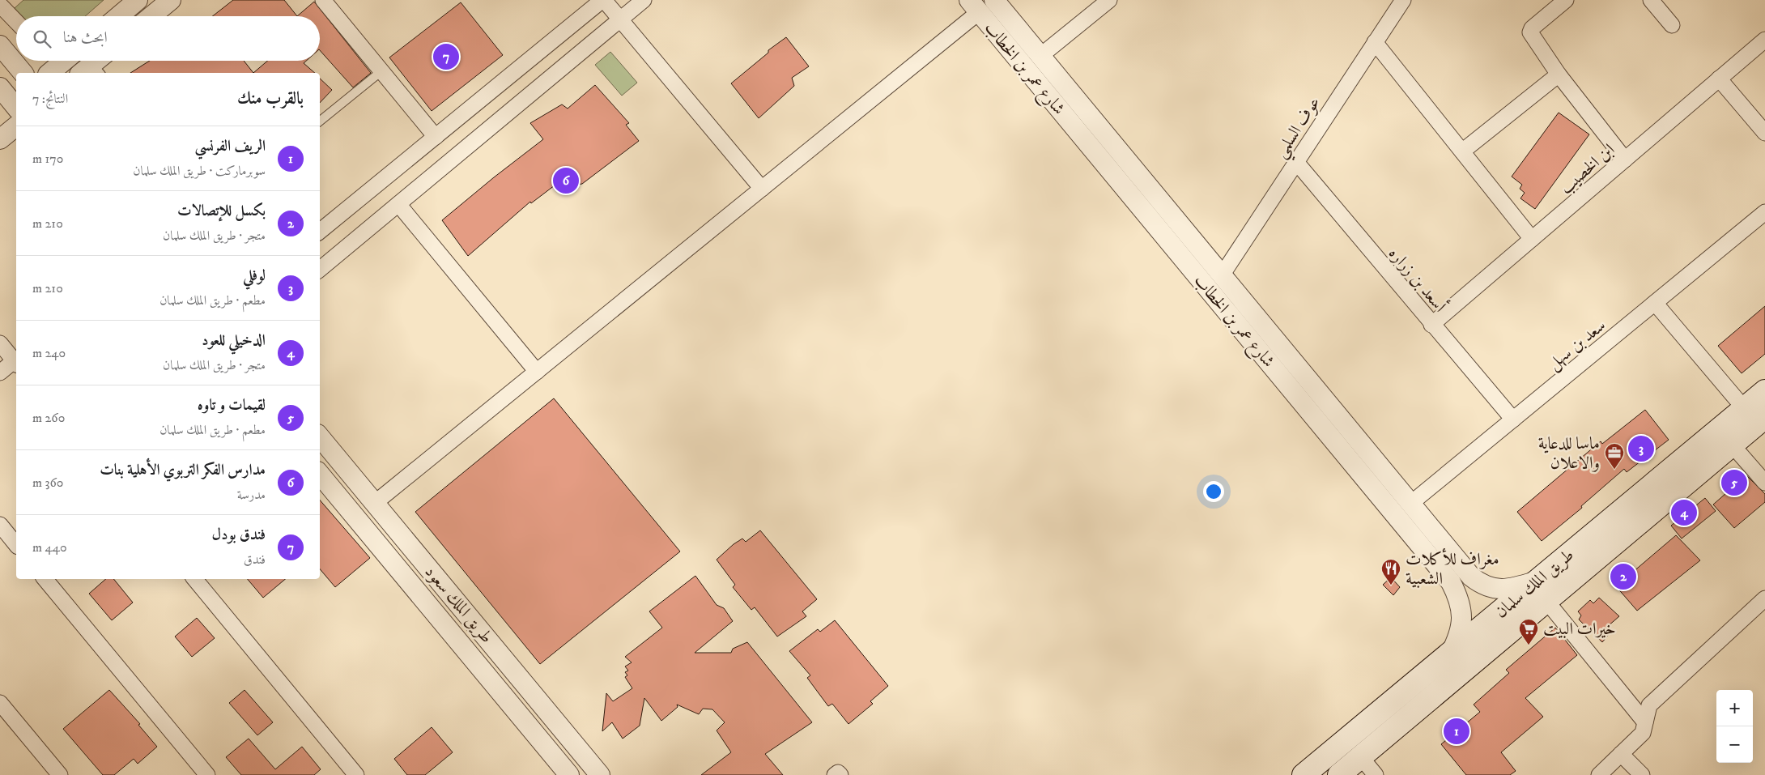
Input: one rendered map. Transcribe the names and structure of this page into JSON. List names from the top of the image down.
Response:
{
  "streets": {
    "main road": ["طريق الملك سلمان"],
    "street": [
      "شارع عمر بن الخطاب",
      "عوف السلمي",
      "ابن الخصيب",
      "أسعد بن زراره",
      "سعد بن سهل",
      "طريق الملك سعود"
    ]
  },
  "crossings": [
    ["شارع عمر بن الخطاب", "عوف السلمي"],
    ["شارع عمر بن الخطاب", "سعد بن سهل"],
    ["شارع عمر بن الخطاب", "طريق الملك سلمان"],
    ["عوف السلمي", "أسعد بن زراره"],
    ["ابن الخصيب", "أسعد بن زراره"],
    ["أسعد بن زراره", "سعد بن سهل"]
  ],
  "places": {
    "office": ["ماسا للدعاية والاعلان"],
    "restaurant": ["مغراف للأكلات الشعبية"],
    "supermarket": ["خيرات البيت"]
  },
  "page": {
    "search": "ابحث هنا",
    "pins": [
      "7",
      "6",
      "3",
      "5",
      "4",
      "2",
      "1"
    ],
    "heading": ["بالقرب منك", "النتائج: 7"],
    "list": [
      {
        "mark": "1",
        "name": "الريف الفرنسي",
        "note": "سوبرماركت · طريق الملك سلمان",
        "value": "170 m"
      },
      {
        "mark": "2",
        "name": "بكسل للإتصالات",
        "note": "متجر · طريق الملك سلمان",
        "value": "210 m"
      },
      {
        "mark": "3",
        "name": "لوفلي",
        "note": "مطعم · طريق الملك سلمان",
        "value": "210 m"
      },
      {
        "mark": "4",
        "name": "الدخيلي للعود",
        "note": "متجر · طريق الملك سلمان",
        "value": "240 m"
      },
      {
        "mark": "5",
        "name": "لقيمات و تاوه",
        "note": "مطعم · طريق الملك سلمان",
        "value": "260 m"
      },
      {
        "mark": "6",
        "name": "مدارس الفكر التربوي الأهلية بنات",
        "note": "مدرسة",
        "value": "360 m"
      },
      {
        "mark": "7",
        "name": "فندق بودل",
        "note": "فندق",
        "value": "440 m"
      }
    ],
    "map_buttons": ["+", "−"]
  }
}
